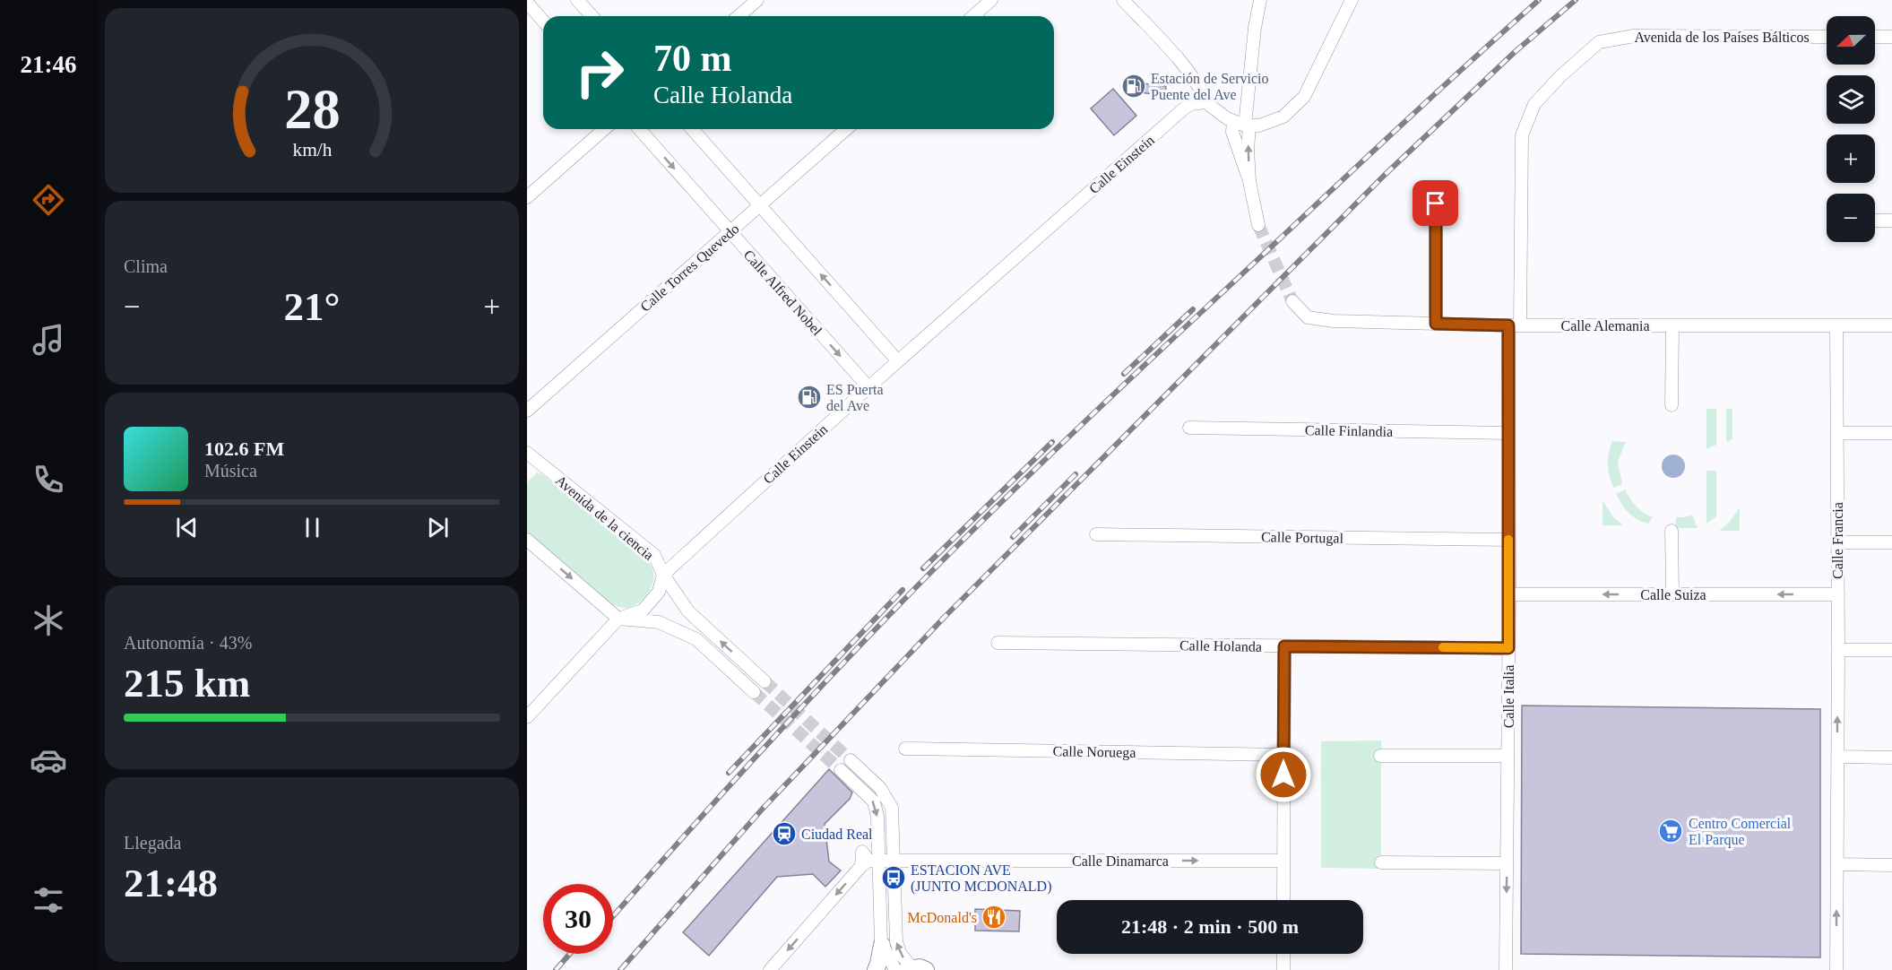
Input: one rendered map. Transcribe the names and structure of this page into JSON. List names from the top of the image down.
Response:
{
  "streets": {
    "street": [
      "Avenida de los Países Bálticos",
      "Calle Einstein",
      "Calle Torres Quevedo",
      "Calle Alfred Nobel",
      "Calle Alemania",
      "Calle Finlandia",
      "Avenida de la ciencia",
      "Calle Portugal",
      "Calle Francia",
      "Calle Suiza",
      "Calle Holanda",
      "Calle Italia",
      "Calle Noruega",
      "Calle Dinamarca"
    ]
  },
  "crossings": [
    ["Avenida de los Países Bálticos", "Calle Alemania"],
    ["Avenida de los Países Bálticos", "Calle Italia"],
    ["Calle Einstein", "Calle Alfred Nobel"],
    ["Calle Einstein", "Avenida de la ciencia"],
    ["Calle Torres Quevedo", "Calle Alfred Nobel"],
    ["Calle Alemania", "Calle Francia"],
    ["Calle Alemania", "Calle Italia"],
    ["Calle Finlandia", "Calle Italia"],
    ["Calle Portugal", "Calle Italia"],
    ["Calle Francia", "Calle Suiza"],
    ["Calle Suiza", "Calle Italia"],
    ["Calle Holanda", "Calle Italia"]
  ],
  "one_way": ["Calle Suiza", "Calle Dinamarca"],
  "places": {
    "fuel station": ["Estación de Servicio Puente del Ave", "ES Puerta del Ave"],
    "supermarket": ["Centro Comercial El Parque"],
    "station": ["Ciudad Real"],
    "bus stop": ["ESTACION AVE (JUNTO MCDONALD)"],
    "restaurant": ["McDonald's"]
  },
  "north": "left",
  "page": {
    "tabs": "21:46",
    "map_buttons": ["+", "−"],
    "turn": ["70 m", "Calle Holanda"],
    "tile": [
      "Clima",
      ["Autonomía · 43%", "215 km"],
      ["Llegada", "21:48"]
    ],
    "heat": ["−", "21°", "+"],
    "song": ["102.6 FM", "Música"],
    "limit": "30",
    "trip": "21:48 · 2 min · 500 m",
    "gauge": ["28", "km/h"]
  }
}
